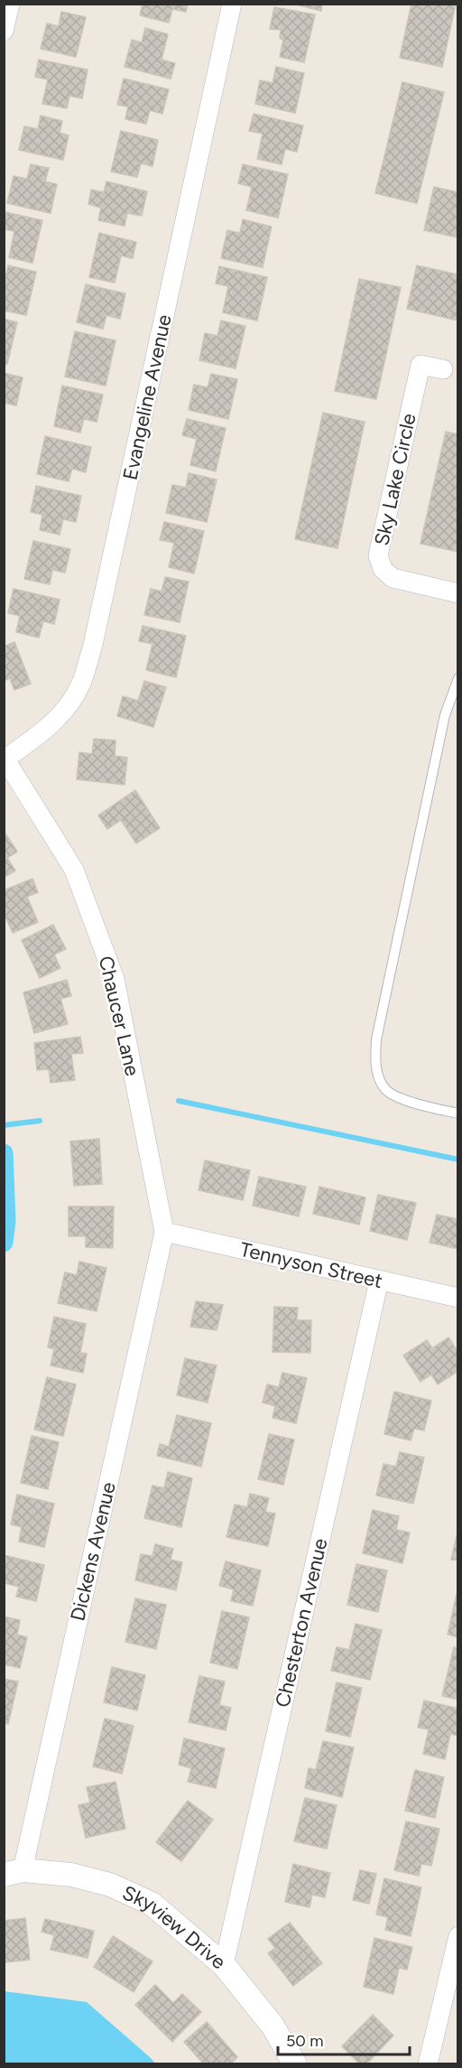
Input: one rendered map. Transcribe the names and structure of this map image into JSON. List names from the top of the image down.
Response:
{
  "streets": {
    "street": [
      "Evangeline Avenue",
      "Sky Lake Circle",
      "Chaucer Lane",
      "Tennyson Street",
      "Dickens Avenue",
      "Chesterton Avenue",
      "Skyview Drive"
    ]
  },
  "crossings": [
    ["Evangeline Avenue", "Chaucer Lane"],
    ["Chaucer Lane", "Tennyson Street"],
    ["Chaucer Lane", "Dickens Avenue"],
    ["Tennyson Street", "Dickens Avenue"],
    ["Tennyson Street", "Chesterton Avenue"],
    ["Dickens Avenue", "Skyview Drive"],
    ["Chesterton Avenue", "Skyview Drive"]
  ],
  "scale_bar": "50 m"
}
